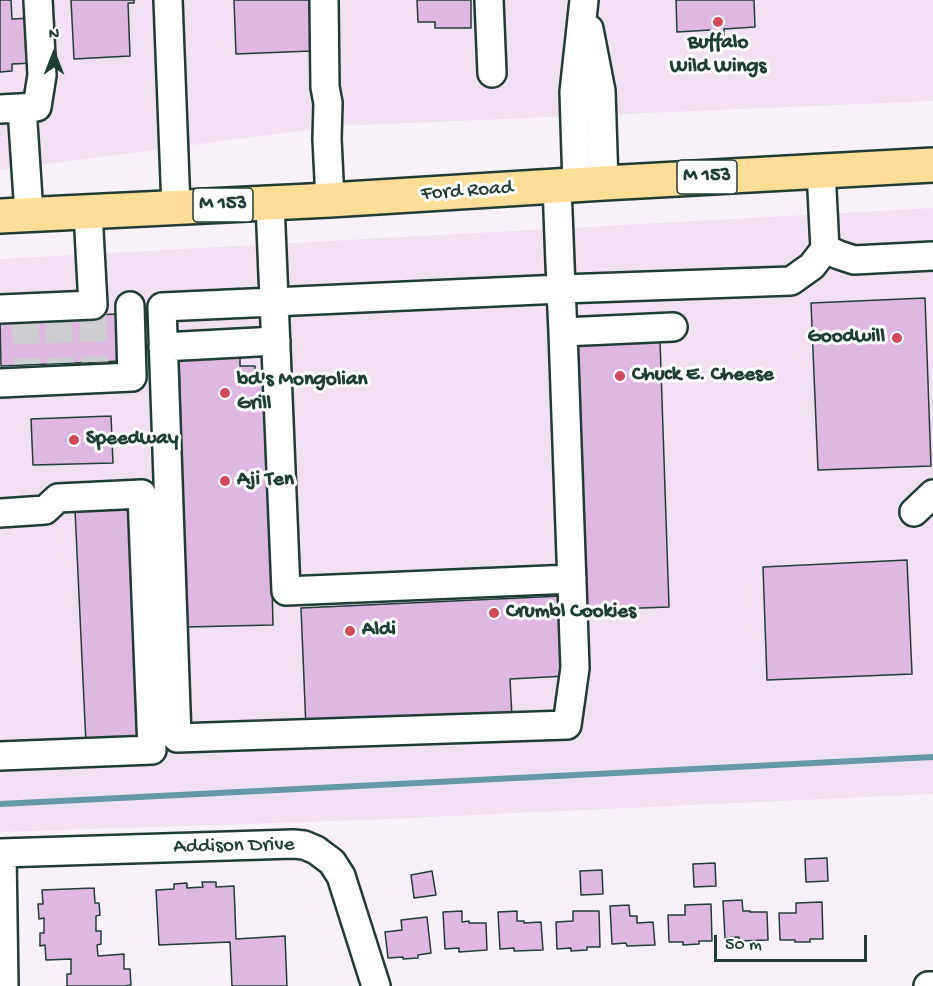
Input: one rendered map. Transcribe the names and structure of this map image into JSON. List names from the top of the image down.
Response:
{
  "streets": {
    "main road": ["M 153", "Ford Road"],
    "street": ["Addison Drive"]
  },
  "places": [
    "Buffalo Wild Wings",
    "Goodwill",
    "Chuck E. Cheese",
    "bd's Mongolian Grill",
    "Speedway",
    "Aji Ten",
    "Crumbl Cookies",
    "Aldi"
  ],
  "scale_bar": "50 m",
  "north": "top"
}
